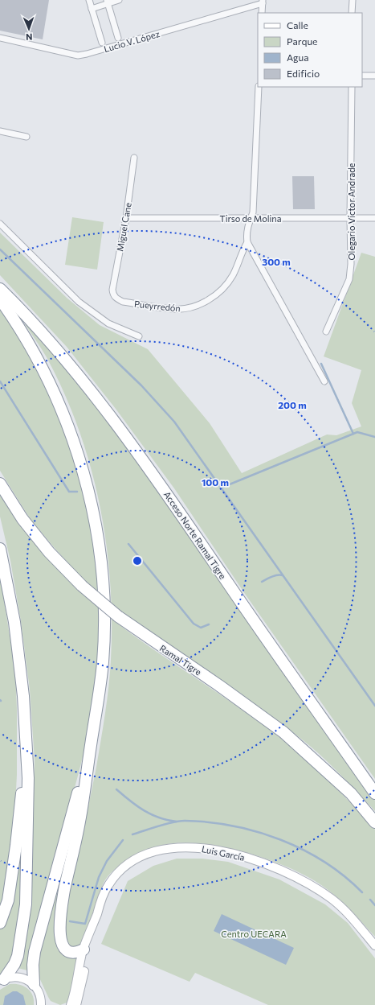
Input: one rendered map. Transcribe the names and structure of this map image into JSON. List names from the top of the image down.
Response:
{
  "streets": {
    "highway": ["Acceso Norte Ramal Tigre", "Ramal Tigre"],
    "street": [
      "Lucio V. López",
      "Olegario Víctor Andrade",
      "Tirso de Molina",
      "Miguel Cane",
      "Pueyrredón",
      "Luis García"
    ]
  },
  "crossings": [
    ["Olegario Víctor Andrade", "Tirso de Molina"],
    ["Tirso de Molina", "Miguel Cane"],
    ["Tirso de Molina", "Pueyrredón"],
    ["Miguel Cane", "Pueyrredón"]
  ],
  "parks": ["Centro UECARA"],
  "legend": [
    "Calle",
    "Parque",
    "Agua",
    "Edificio"
  ],
  "north": "bottom",
  "rings": ["300 m", "200 m", "100 m"]
}
